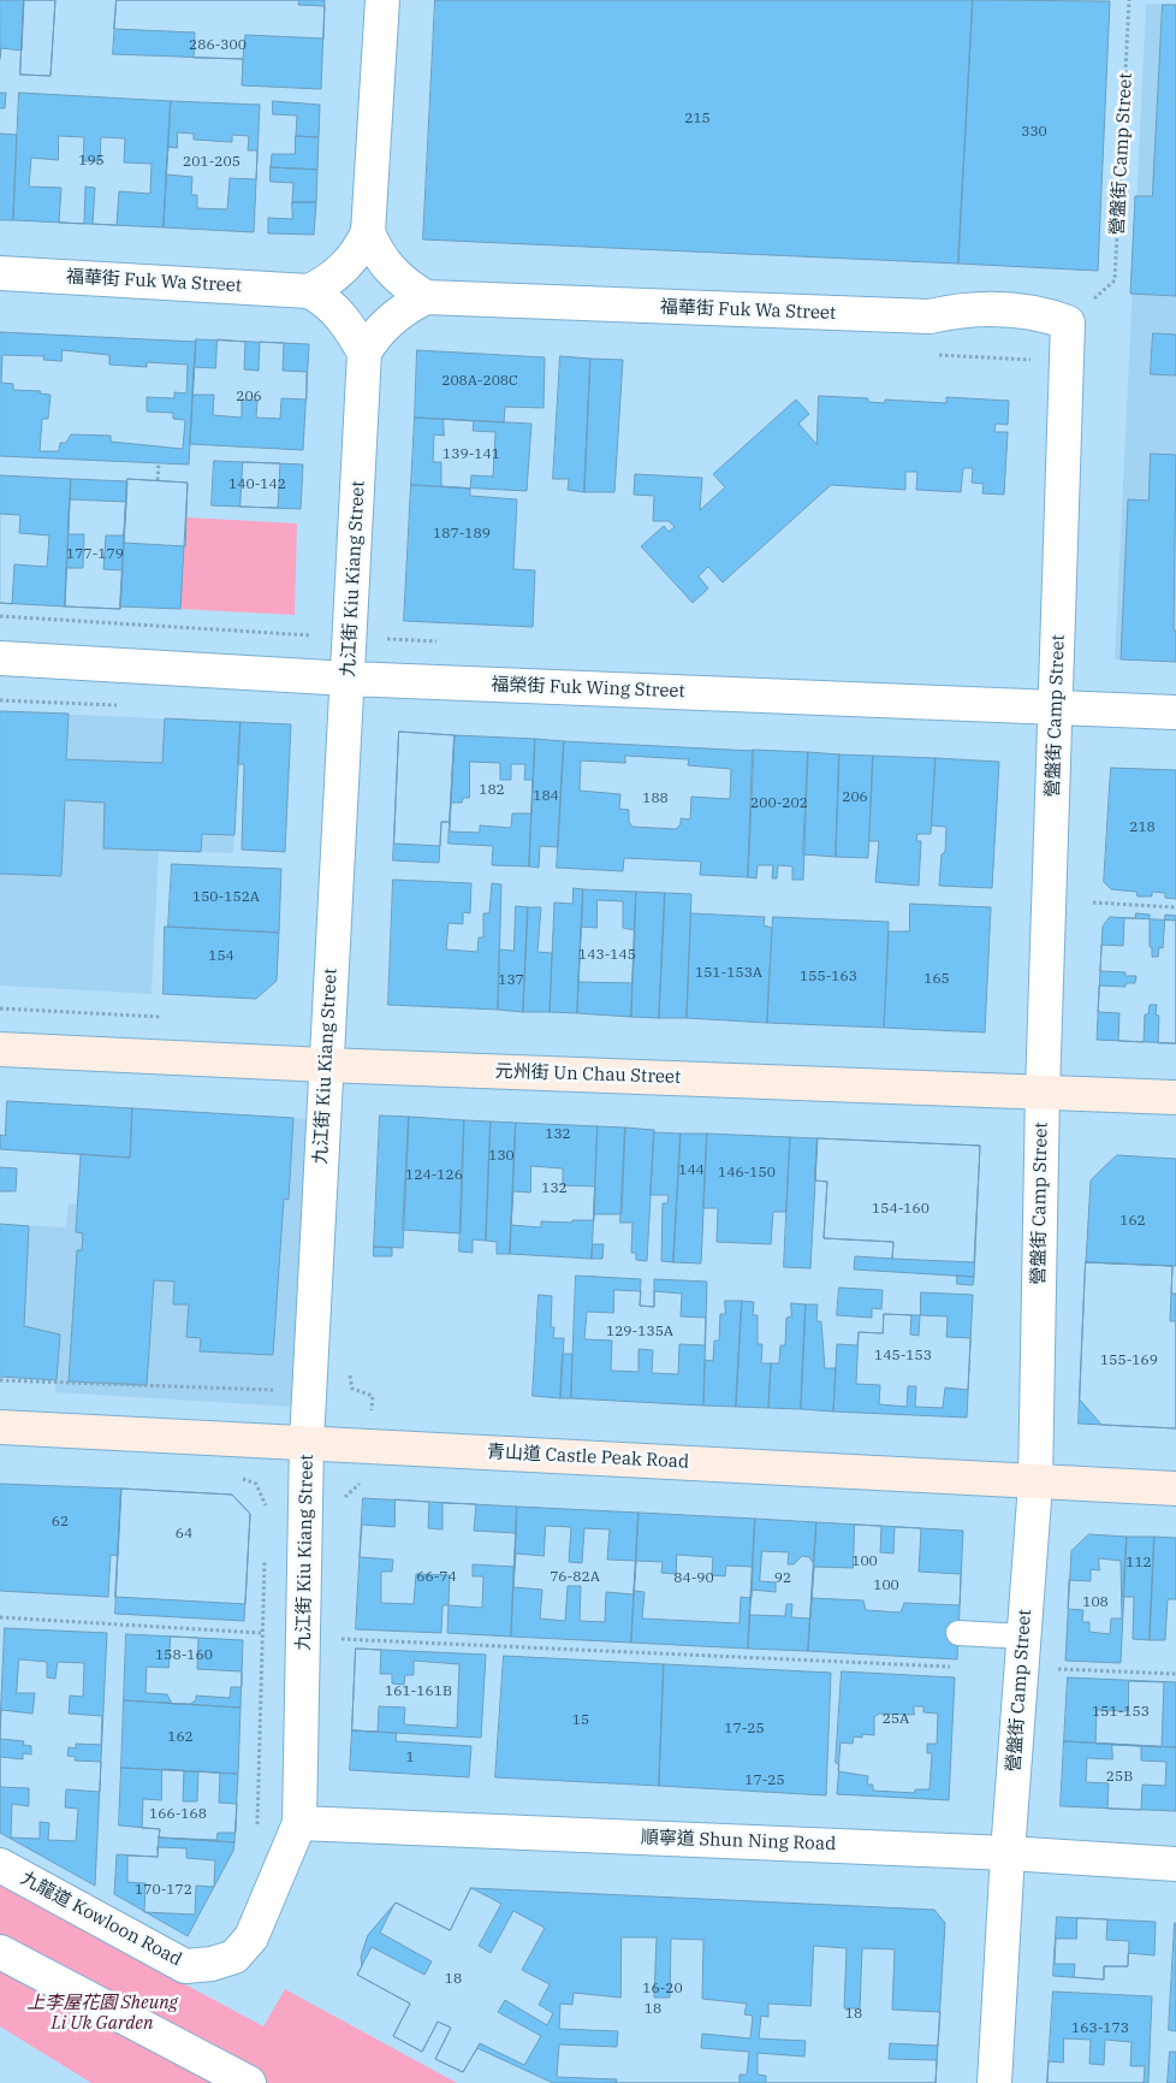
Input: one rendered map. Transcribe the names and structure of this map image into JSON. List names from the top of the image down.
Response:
{
  "streets": {
    "main road": ["元州街 Un Chau Street", "青山道 Castle Peak Road"],
    "street": [
      "營盤街 Camp Street",
      "福華街 Fuk Wa Street",
      "九江街 Kiu Kiang Street",
      "福榮街 Fuk Wing Street",
      "順寧道 Shun Ning Road",
      "九龍道 Kowloon Road"
    ]
  },
  "crossings": [
    ["營盤街 Camp Street", "福華街 Fuk Wa Street"],
    ["營盤街 Camp Street", "福榮街 Fuk Wing Street"],
    ["營盤街 Camp Street", "元州街 Un Chau Street"],
    ["營盤街 Camp Street", "青山道 Castle Peak Road"],
    ["營盤街 Camp Street", "順寧道 Shun Ning Road"],
    ["九江街 Kiu Kiang Street", "福榮街 Fuk Wing Street"],
    ["九江街 Kiu Kiang Street", "元州街 Un Chau Street"],
    ["九江街 Kiu Kiang Street", "青山道 Castle Peak Road"],
    ["九江街 Kiu Kiang Street", "順寧道 Shun Ning Road"],
    ["九江街 Kiu Kiang Street", "九龍道 Kowloon Road"],
    ["順寧道 Shun Ning Road", "九龍道 Kowloon Road"]
  ],
  "parks": ["上李屋花園 Sheung Li Uk Garden"],
  "house_numbers": [
    "286-300",
    "215",
    "330",
    "195",
    "201-205",
    "208A-208C",
    "206",
    "139-141",
    "140-142",
    "187-189",
    "177-179",
    "182",
    "184",
    "206",
    "188",
    "200-202",
    "218",
    "150-152A",
    "143-145",
    "154",
    "151-153A",
    "155-163",
    "165",
    "137",
    "132",
    "130",
    "144",
    "146-150",
    "124-126",
    "132",
    "154-160",
    "162",
    "129-135A",
    "145-153",
    "155-169",
    "62",
    "64",
    "100",
    "112",
    "66-74",
    "76-82A",
    "84-90",
    "92",
    "100",
    "108",
    "158-160",
    "161-161B",
    "151-153",
    "25A",
    "15",
    "17-25",
    "162",
    "1",
    "25B",
    "17-25",
    "166-168",
    "170-172",
    "18",
    "16-20",
    "18",
    "18",
    "163-173"
  ]
}
